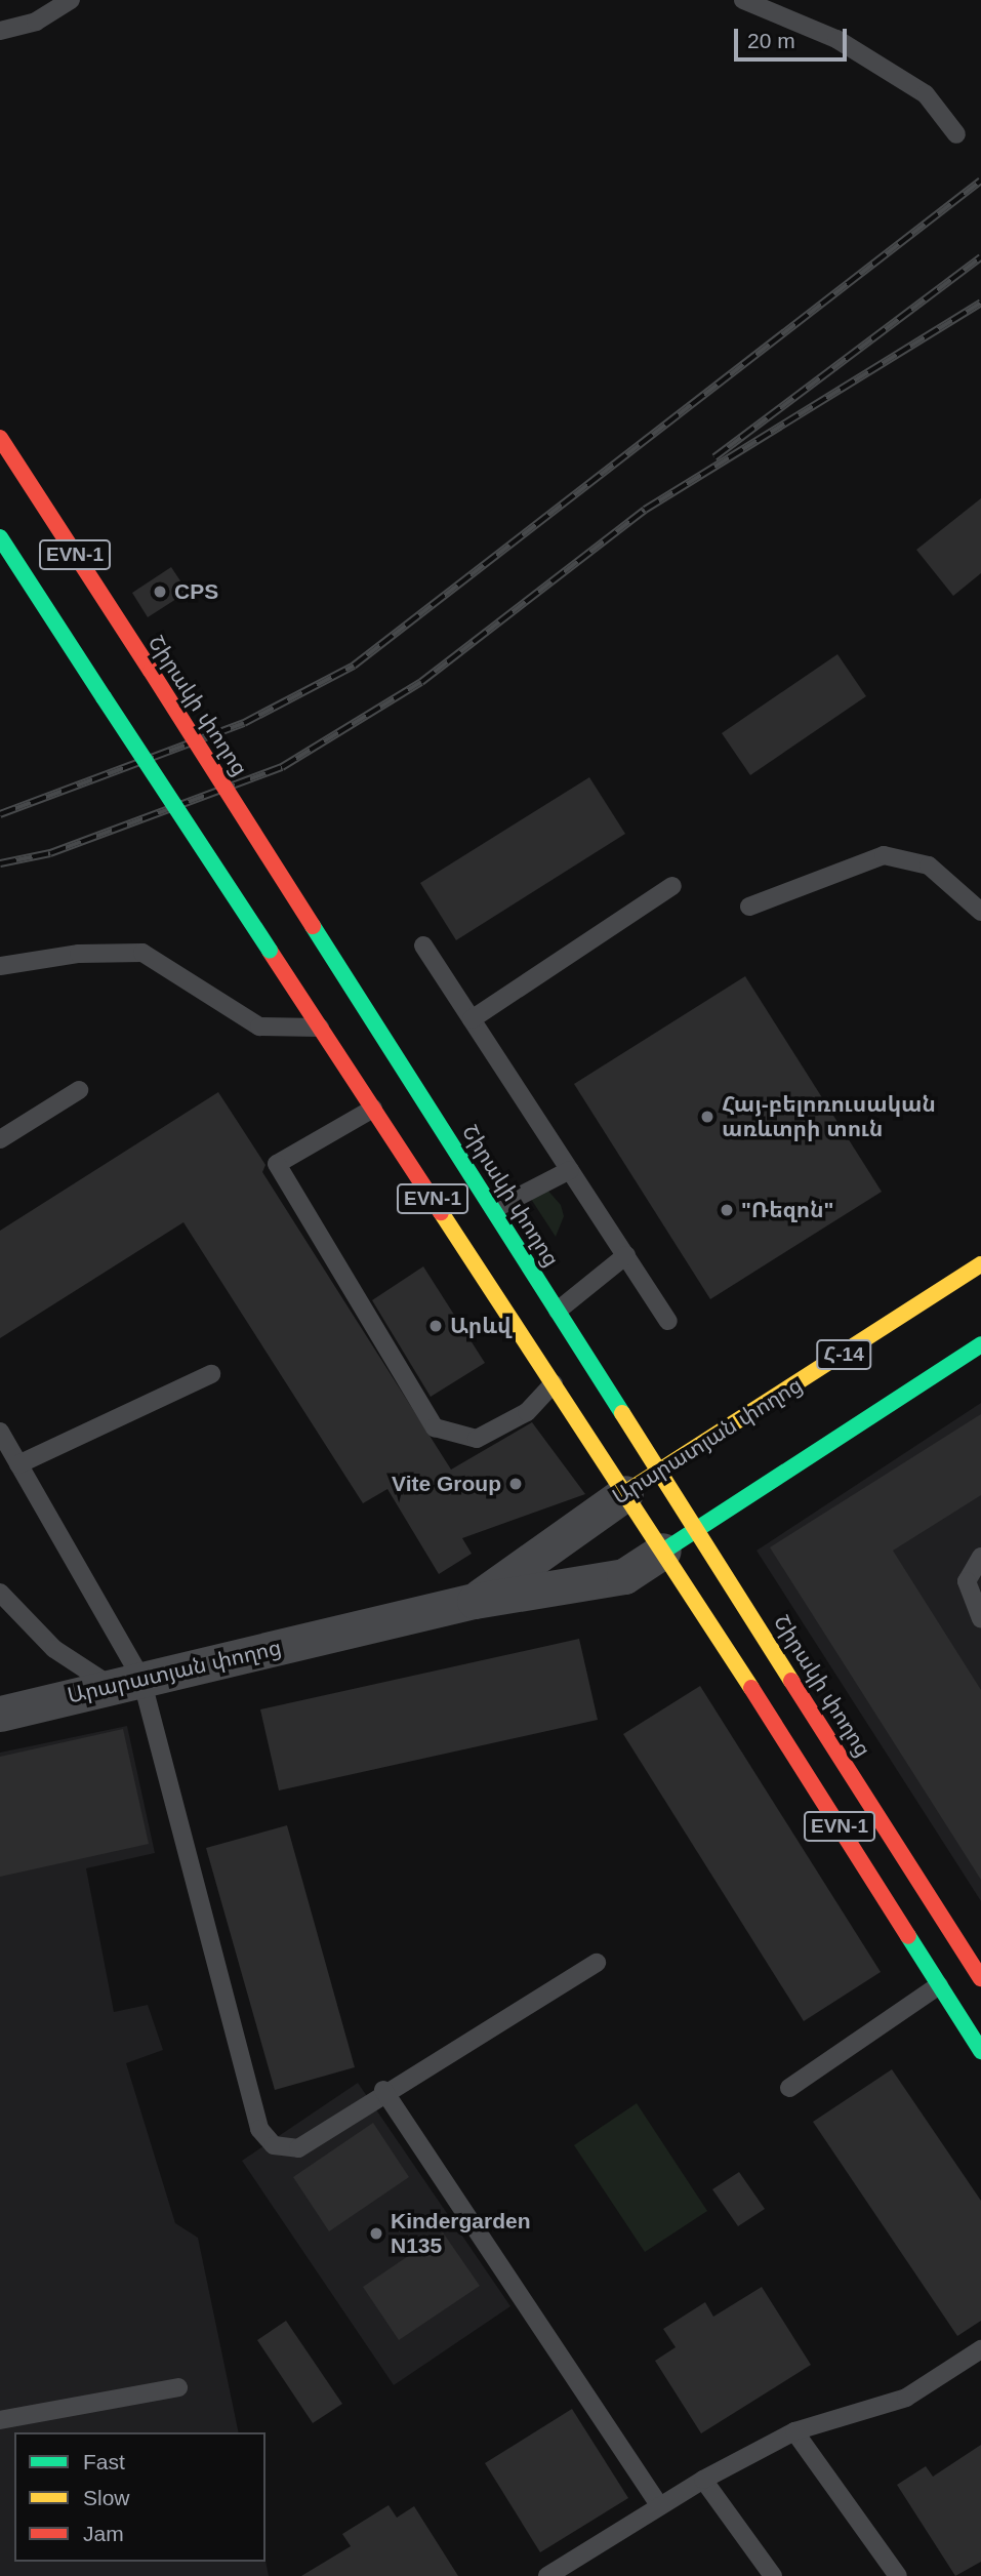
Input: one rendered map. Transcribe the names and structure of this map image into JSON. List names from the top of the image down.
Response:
{
  "streets": {
    "main road": [
      "EVN-1",
      "Շիրակի փողոց",
      "Հ-14",
      "Արարատյան փողոց"
    ]
  },
  "crossings": [
    ["EVN-1", "Արարատյան փողոց"],
    ["Շիրակի փողոց", "Արարատյան փողոց"]
  ],
  "places": [
    "CPS",
    "Հայ-բելոռուսական առևտրի տուն",
    "\"Ռեզոն\"",
    "Արևվ",
    "Vite Group",
    "Kindergarden N135"
  ],
  "legend": ["Fast", "Slow", "Jam"],
  "scale_bar": "20 m"
}
